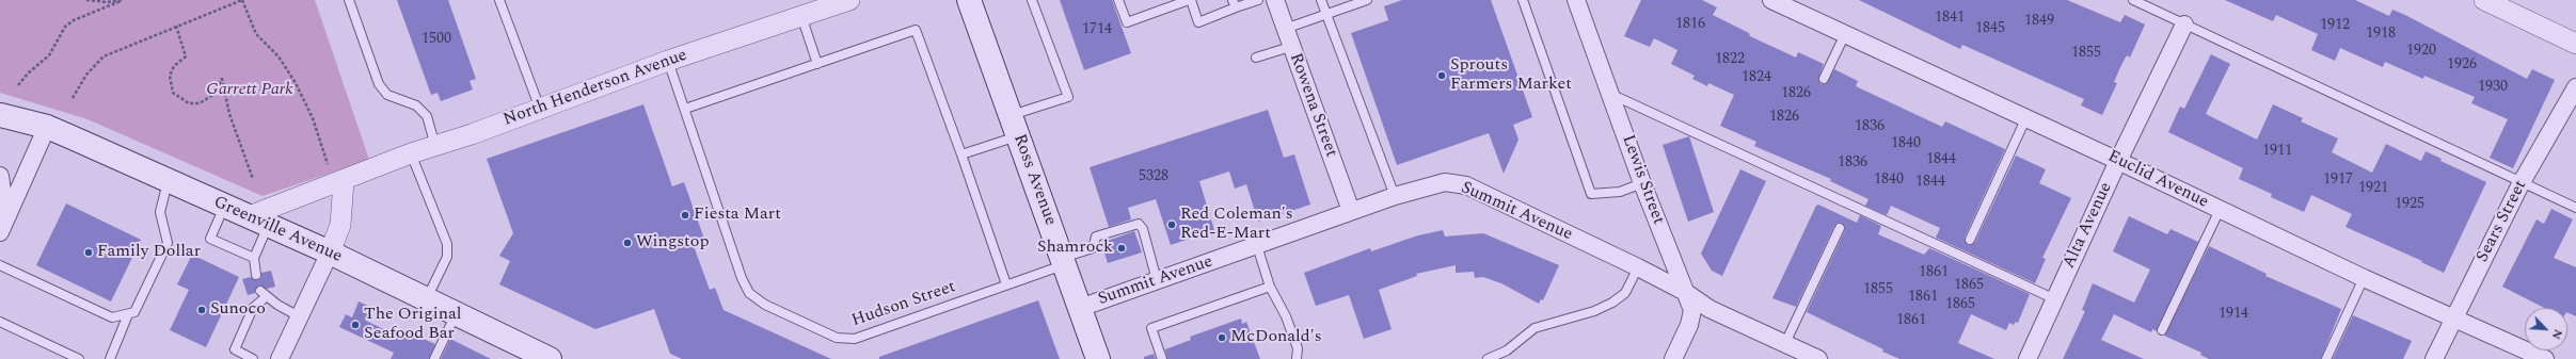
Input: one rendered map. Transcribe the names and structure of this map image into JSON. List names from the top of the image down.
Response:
{
  "streets": {
    "main road": ["Ross Avenue", "Greenville Avenue"],
    "street": [
      "North Henderson Avenue",
      "Rowena Street",
      "Lewis Street",
      "Euclid Avenue",
      "Summit Avenue",
      "Sears Street",
      "Alta Avenue"
    ],
    "lane": ["Hudson Street"]
  },
  "crossings": [
    ["North Henderson Avenue", "Greenville Avenue"],
    ["North Henderson Avenue", "Hudson Street"],
    ["Rowena Street", "Summit Avenue"],
    ["Ross Avenue", "Summit Avenue"],
    ["Ross Avenue", "Hudson Street"],
    ["Lewis Street", "Summit Avenue"],
    ["Euclid Avenue", "Sears Street"],
    ["Euclid Avenue", "Alta Avenue"],
    ["Summit Avenue", "Hudson Street"]
  ],
  "parks": ["Garrett Park"],
  "places": [
    "Sprouts Farmers Market",
    "Fiesta Mart",
    "Red Coleman's Red-E-Mart",
    "Wingstop",
    "Shamrock",
    "Family Dollar",
    "Sunoco",
    "The Original Seafood Bar",
    "McDonald's"
  ],
  "house_numbers": [
    "1841",
    "1849",
    "1816",
    "1912",
    "1845",
    "1714",
    "1918",
    "1500",
    "1920",
    "1855",
    "1822",
    "1926",
    "1824",
    "1930",
    "1826",
    "1826",
    "1836",
    "1840",
    "1911",
    "1844",
    "1836",
    "5328",
    "1840",
    "1917",
    "1844",
    "1921",
    "1925",
    "1861",
    "1865",
    "1855",
    "1861",
    "1865",
    "1914",
    "1861"
  ],
  "north": "bottom right"
}
